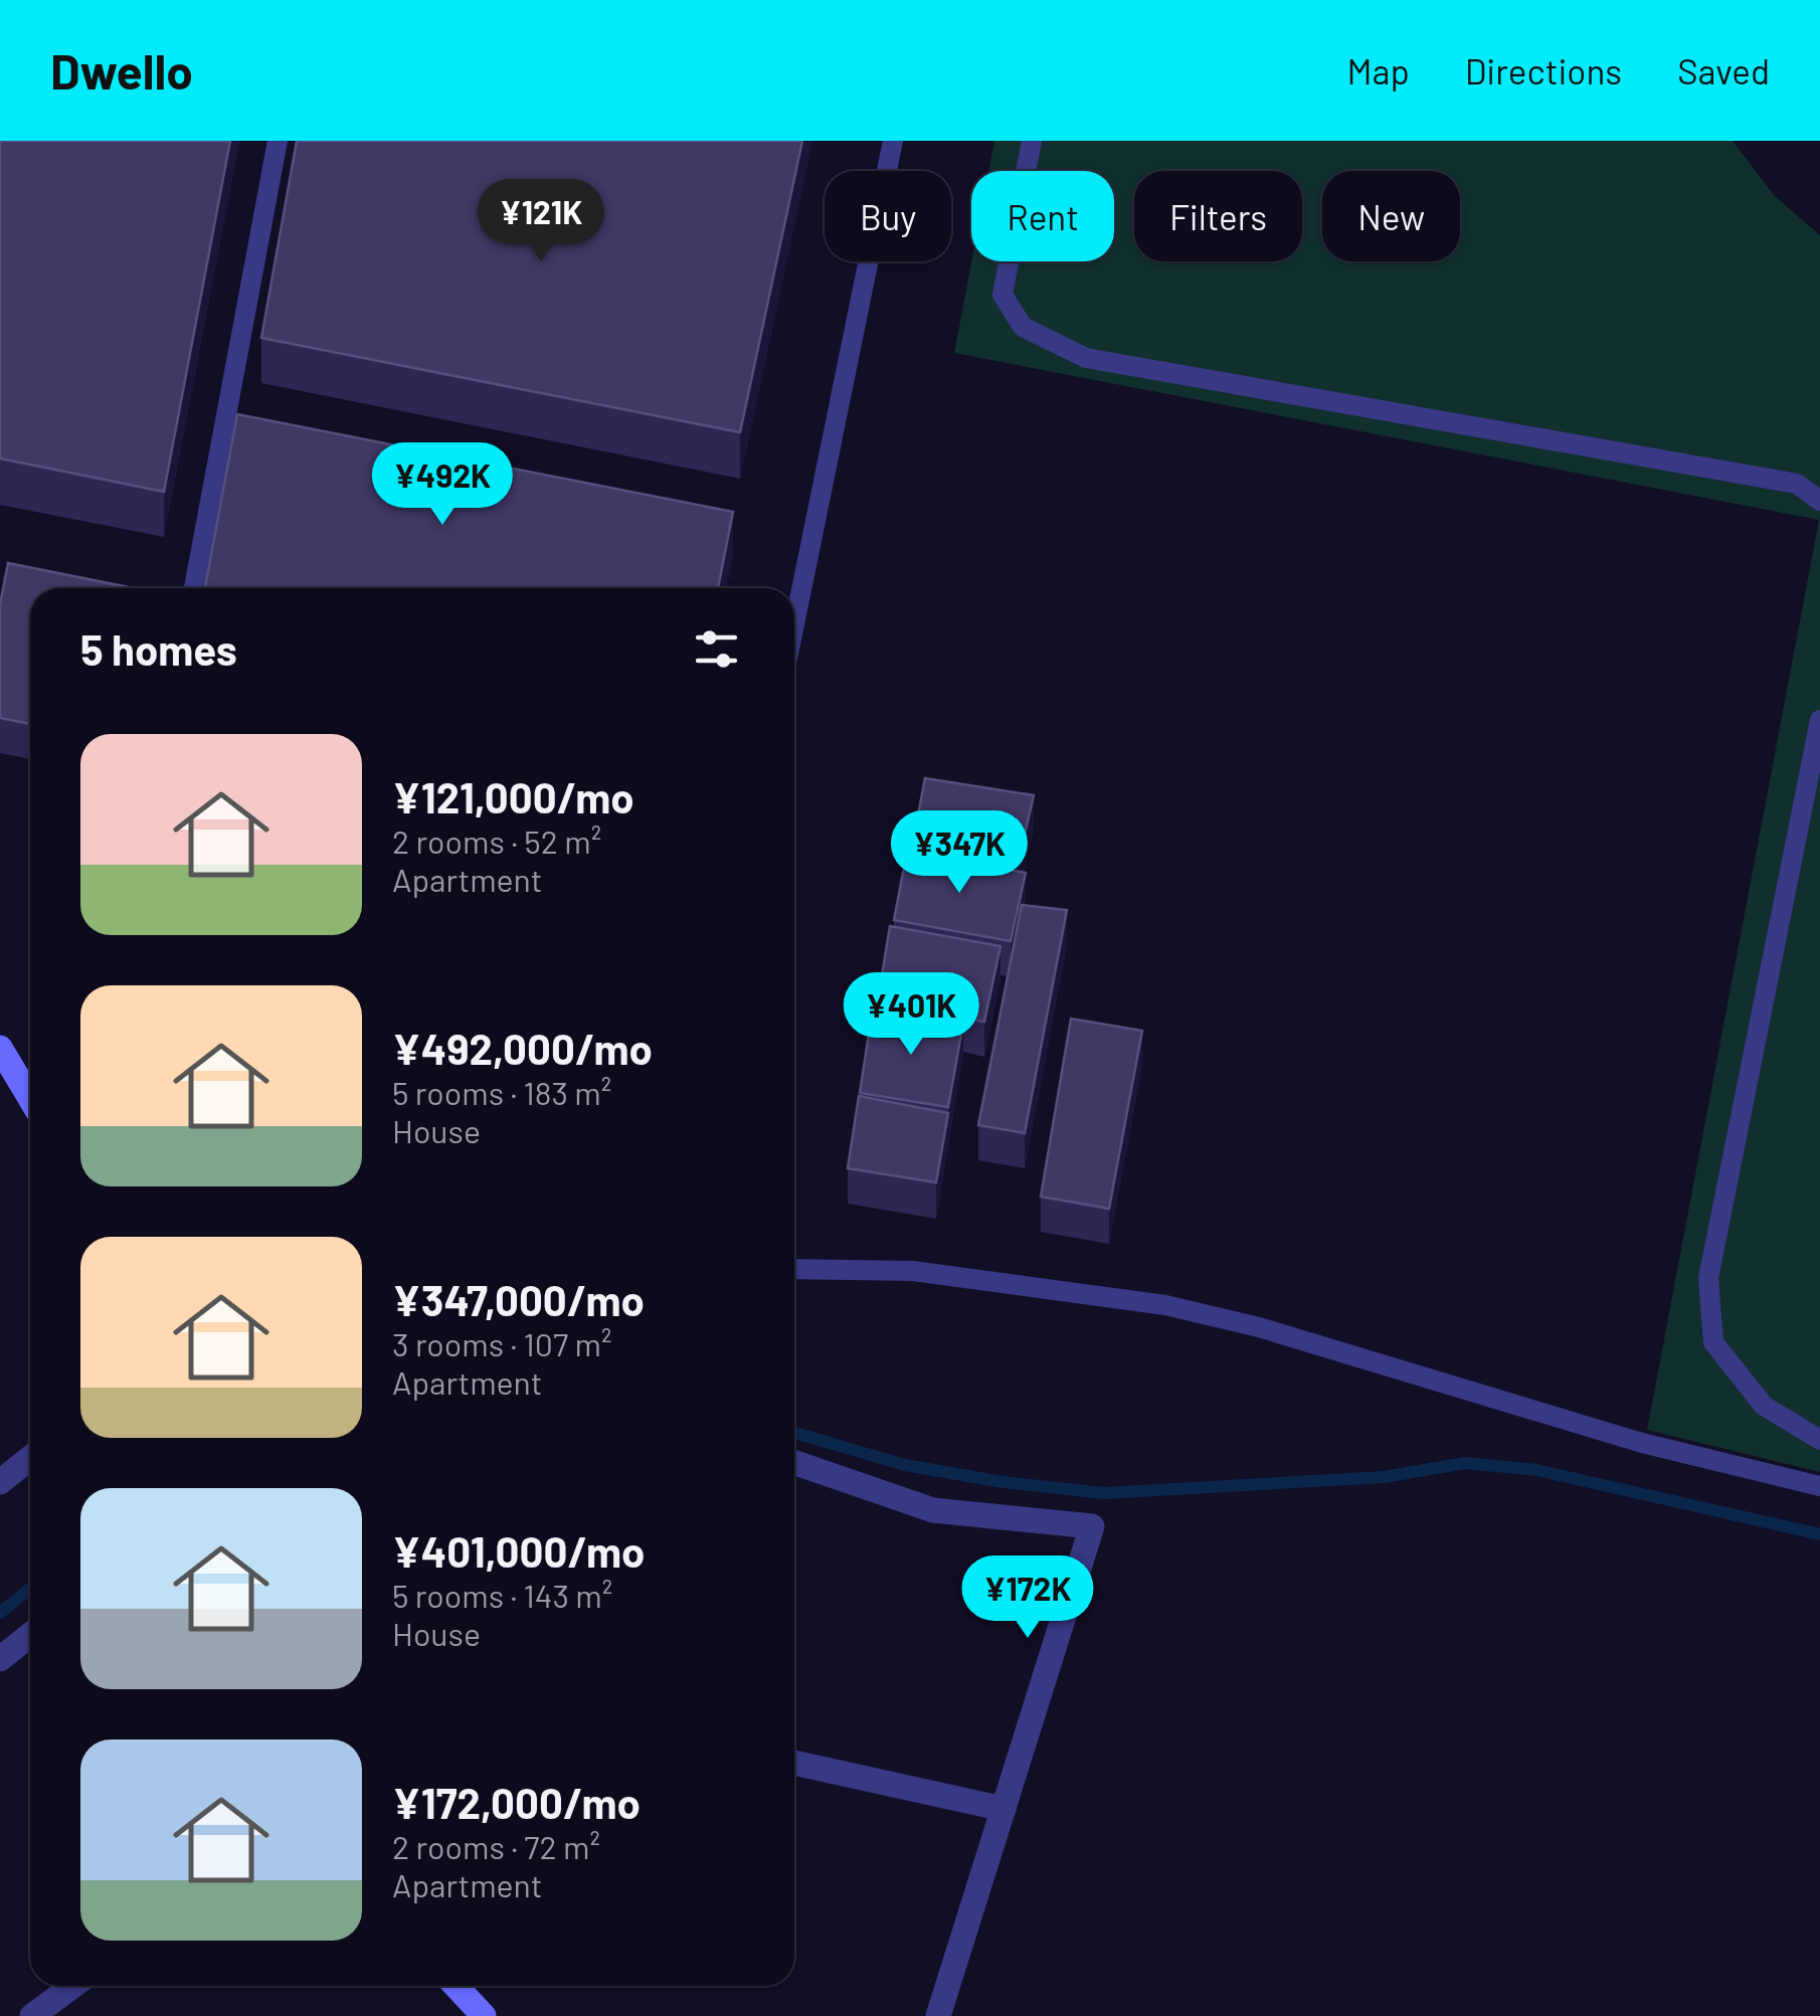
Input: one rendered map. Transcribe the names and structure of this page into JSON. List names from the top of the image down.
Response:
{
  "page": {
    "header": "Dwello",
    "nav": ["Map", "Directions", "Saved"],
    "chip": [
      "Buy",
      "Rent",
      "Filters",
      "New"
    ],
    "price": [
      "¥121K",
      "¥492K",
      "¥347K",
      "¥401K",
      "¥172K"
    ],
    "heading": "5 homes",
    "list": [
      {
        "name": "¥121,000/mo",
        "note": "2 rooms · 52 m² · Apartment"
      },
      {
        "name": "¥492,000/mo",
        "note": "5 rooms · 183 m² · House"
      },
      {
        "name": "¥347,000/mo",
        "note": "3 rooms · 107 m² · Apartment"
      },
      {
        "name": "¥401,000/mo",
        "note": "5 rooms · 143 m² · House"
      },
      {
        "name": "¥172,000/mo",
        "note": "2 rooms · 72 m² · Apartment"
      }
    ]
  }
}
